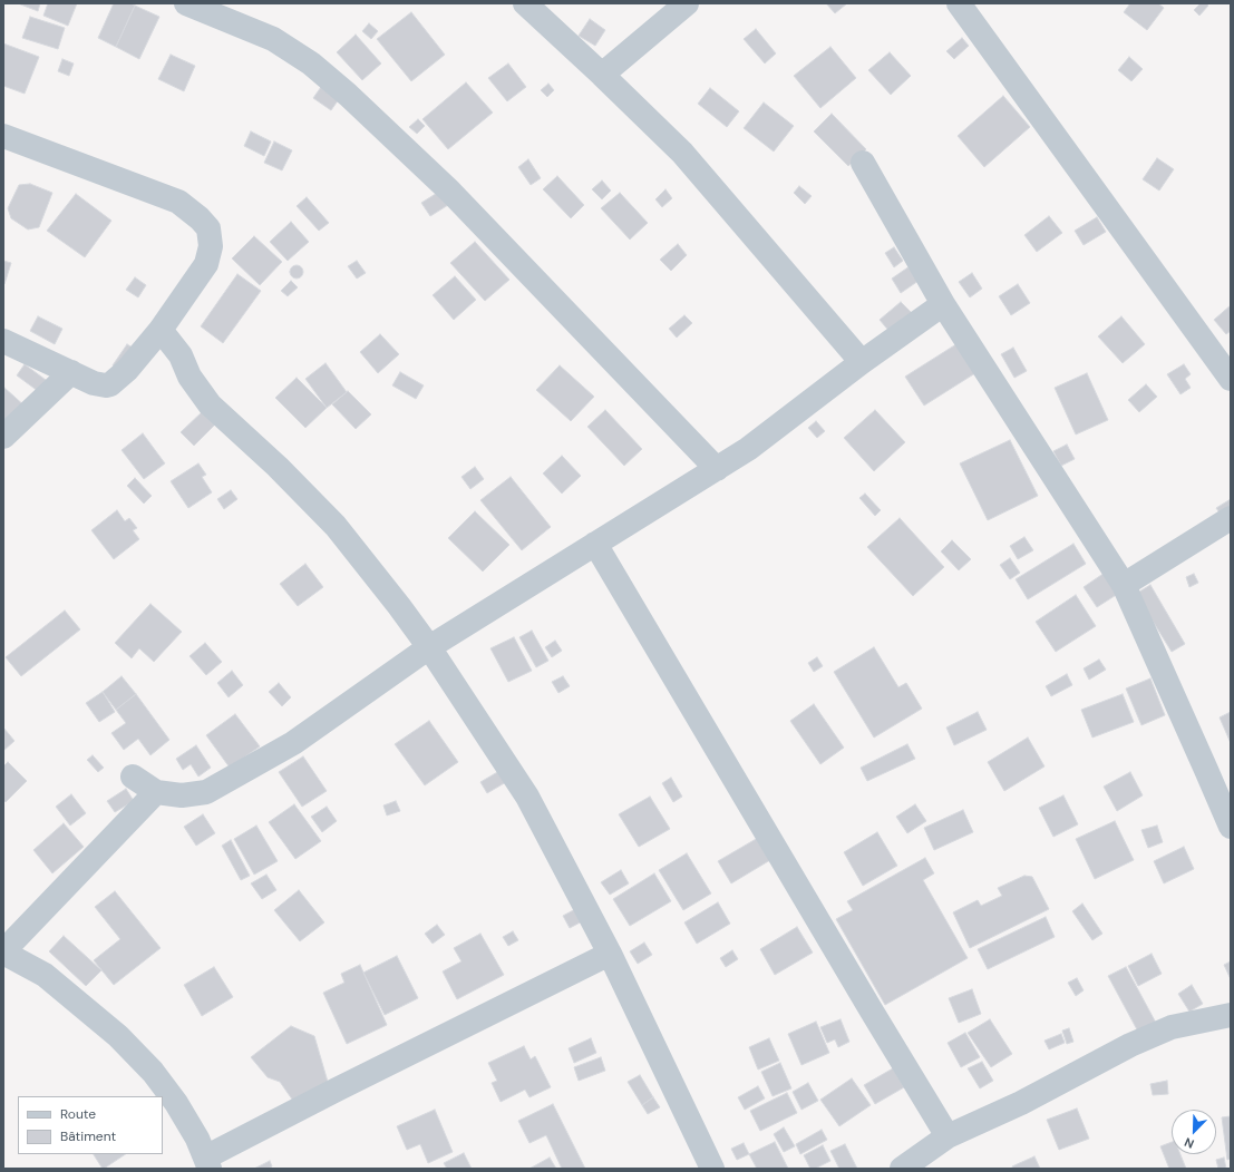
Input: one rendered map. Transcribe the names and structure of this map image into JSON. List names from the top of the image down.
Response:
{
  "legend": ["Route", "Bâtiment"],
  "north": "bottom left"
}
